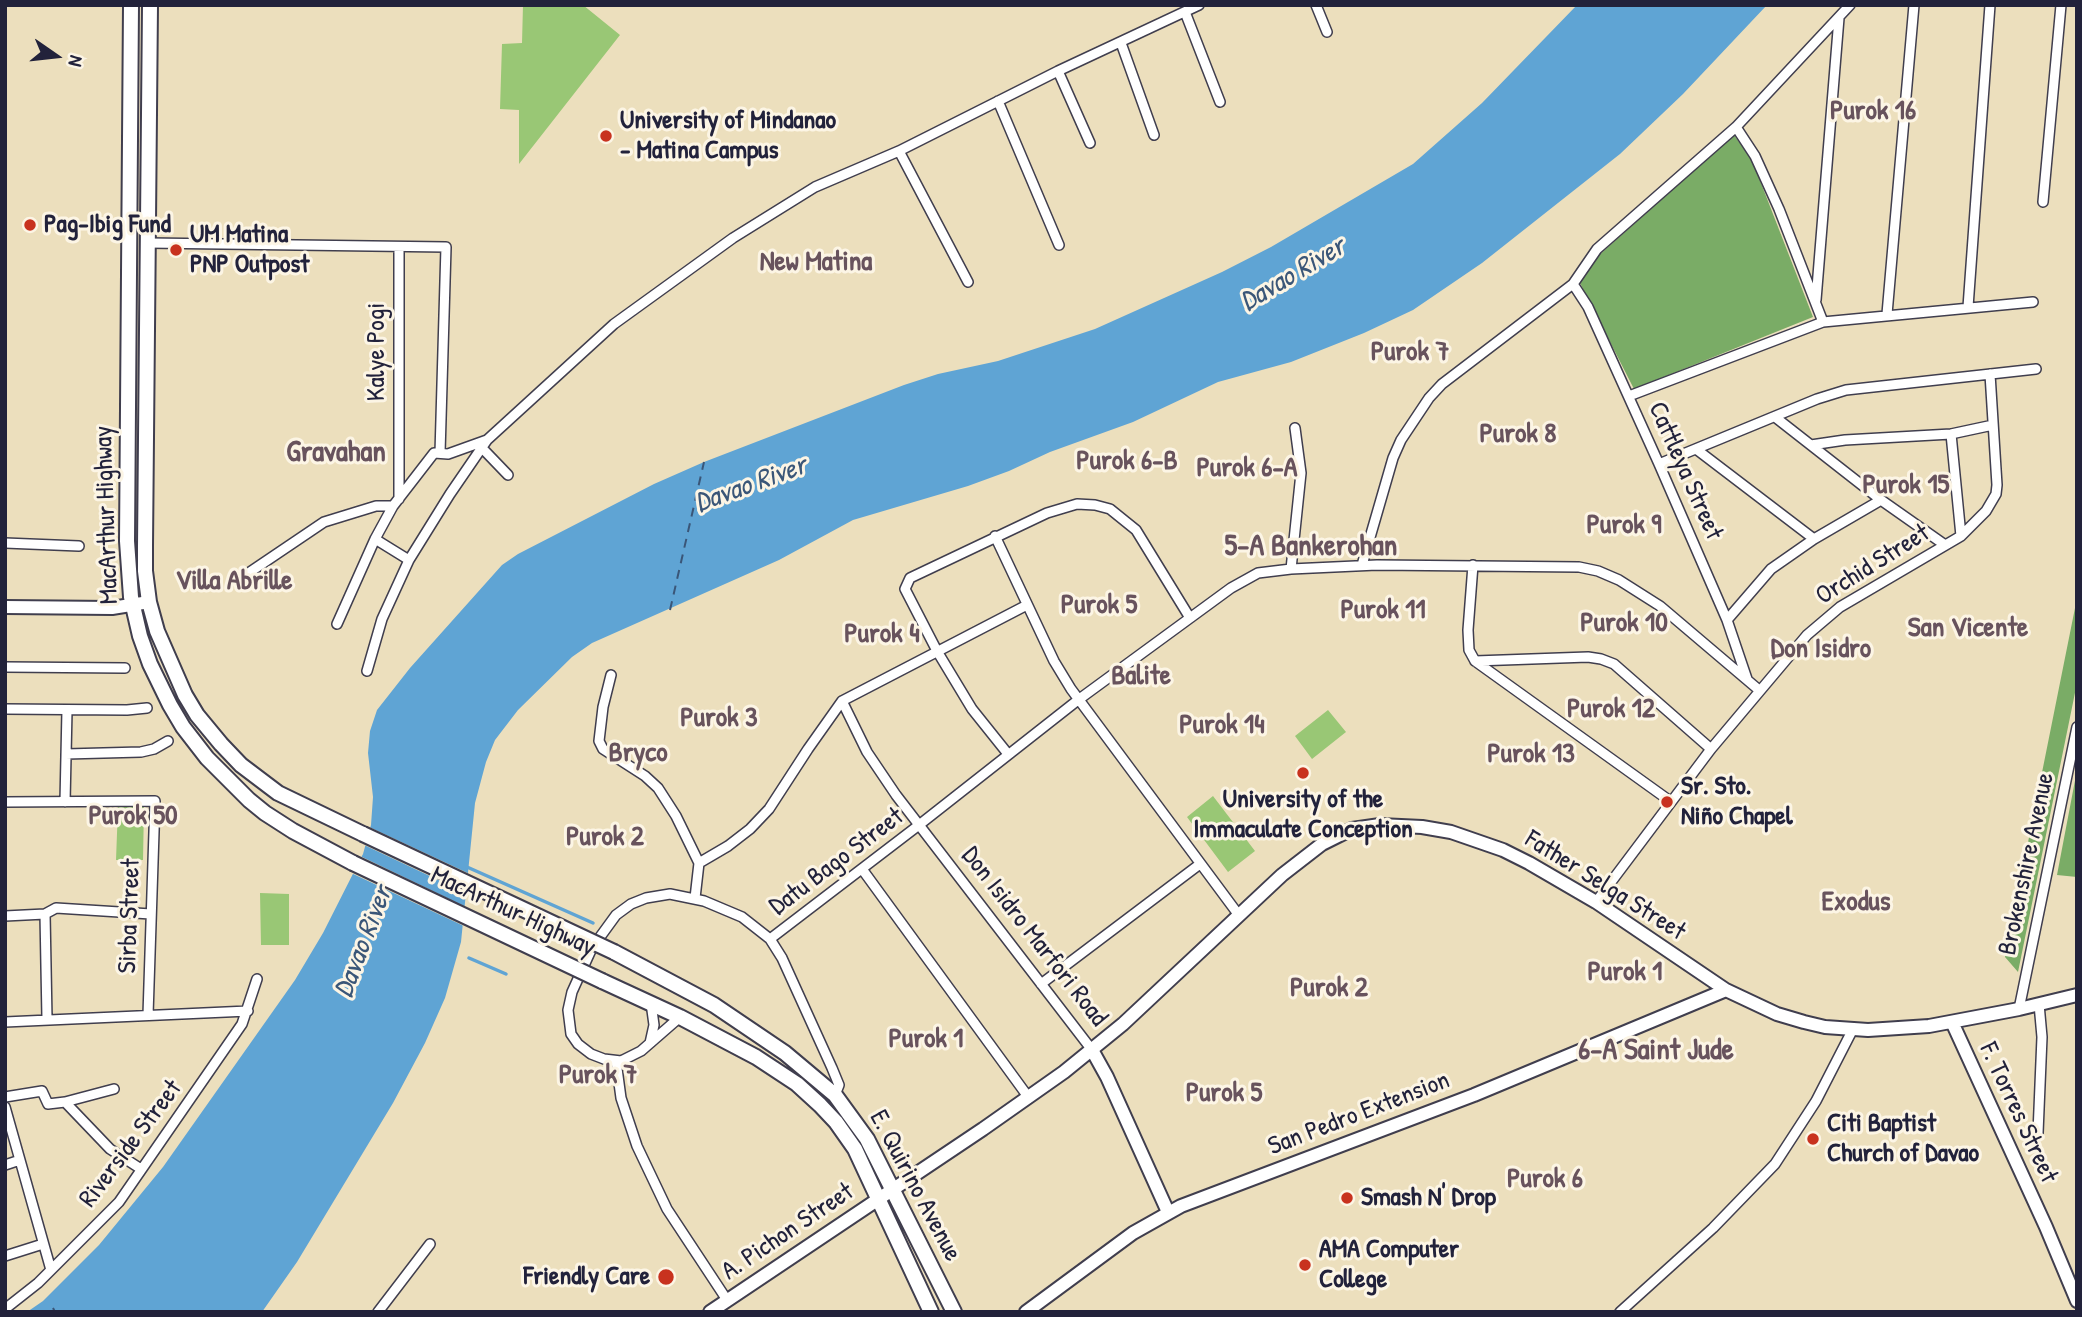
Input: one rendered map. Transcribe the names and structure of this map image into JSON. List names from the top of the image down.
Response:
{
  "streets": {
    "main road": [
      "MacArthur Highway",
      "Father Selga Street",
      "Don Isidro Marfori Road",
      "F. Torres Street",
      "San Pedro Extension",
      "E. Quirino Avenue",
      "A. Pichon Street"
    ],
    "street": [
      "Kalye Pogi",
      "Cattleya Street",
      "Orchid Street",
      "Datu Bago Street",
      "Brokenshire Avenue",
      "Sirba Street",
      "Riverside Street"
    ]
  },
  "crossings": [
    ["Cattleya Street", "Datu Bago Street"],
    ["MacArthur Highway", "E. Quirino Avenue"],
    ["Orchid Street", "Datu Bago Street"],
    ["Orchid Street", "Father Selga Street"],
    ["Datu Bago Street", "Don Isidro Marfori Road"],
    ["Brokenshire Avenue", "Father Selga Street"],
    ["Father Selga Street", "Don Isidro Marfori Road"],
    ["Father Selga Street", "F. Torres Street"],
    ["Father Selga Street", "San Pedro Extension"],
    ["Father Selga Street", "A. Pichon Street"],
    ["Don Isidro Marfori Road", "San Pedro Extension"],
    ["E. Quirino Avenue", "A. Pichon Street"]
  ],
  "districts": [
    "Purok 16",
    "New Matina",
    "Purok 7",
    "Purok 8",
    "Gravahan",
    "Purok 6-B",
    "Purok 6-A",
    "Purok 15",
    "Purok 9",
    "5-A Bankerohan",
    "Villa Abrille",
    "Purok 5",
    "Purok 11",
    "Purok 10",
    "San Vicente",
    "Purok 4",
    "Don Isidro",
    "Balite",
    "Purok 12",
    "Purok 3",
    "Purok 14",
    "Bryco",
    "Purok 13",
    "Purok 50",
    "Purok 2",
    "Exodus",
    "Purok 1",
    "Purok 2",
    "Purok 1",
    "6-A Saint Jude",
    "Purok 7",
    "Purok 5",
    "Purok 6"
  ],
  "water": ["Davao River"],
  "places": [
    "University of Mindanao - Matina Campus",
    "Pag-Ibig Fund",
    "UM Matina PNP Outpost",
    "University of the Immaculate Conception",
    "Sr. Sto. Niño Chapel",
    "Citi Baptist Church of Davao",
    "Smash N' Drop",
    "AMA Computer College",
    "Friendly Care"
  ],
  "north": "right"
}
